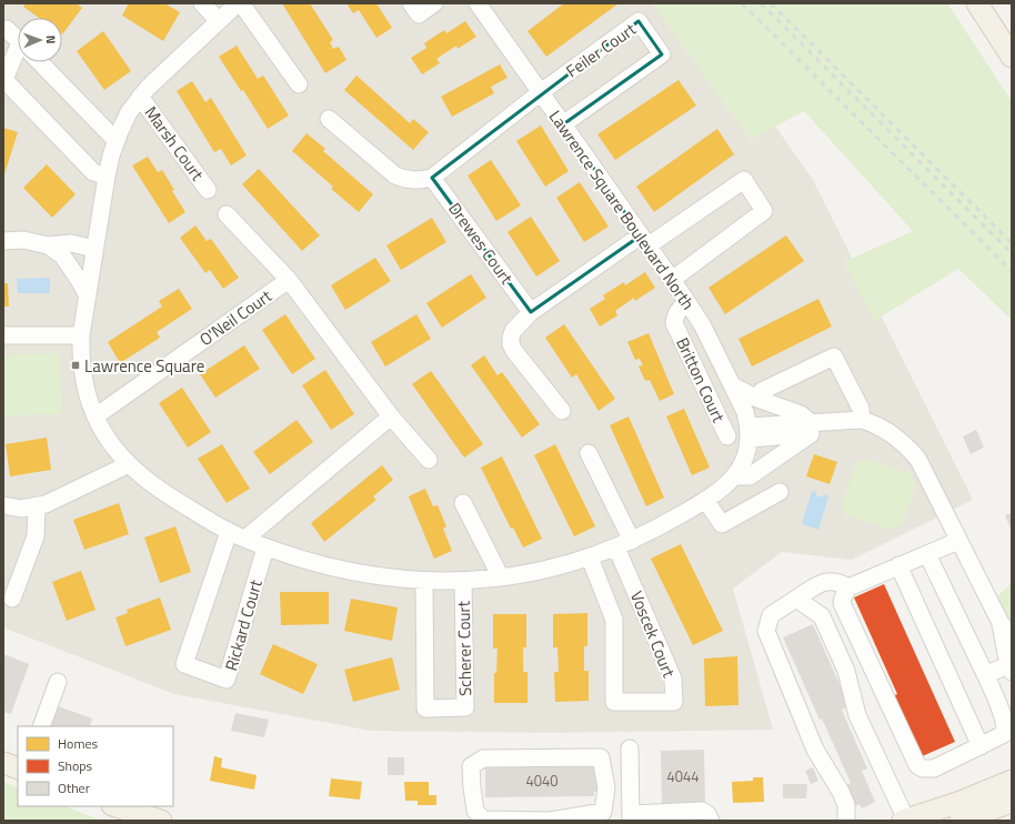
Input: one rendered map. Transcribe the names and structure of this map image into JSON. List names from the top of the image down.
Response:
{
  "streets": {
    "street": [
      "Feiler Court",
      "Marsh Court",
      "Lawrence Square Boulevard North",
      "Drewes Court",
      "O'Neil Court",
      "Britton Court",
      "Rickard Court",
      "Voscek Court",
      "Scherer Court"
    ]
  },
  "crossings": [
    ["Feiler Court", "Lawrence Square Boulevard North"],
    ["Lawrence Square Boulevard North", "Britton Court"]
  ],
  "places": {
    "transit": ["Lawrence Square"]
  },
  "house_numbers": ["4044", "4040"],
  "legend": ["Homes", "Shops", "Other"],
  "north": "right"
}
